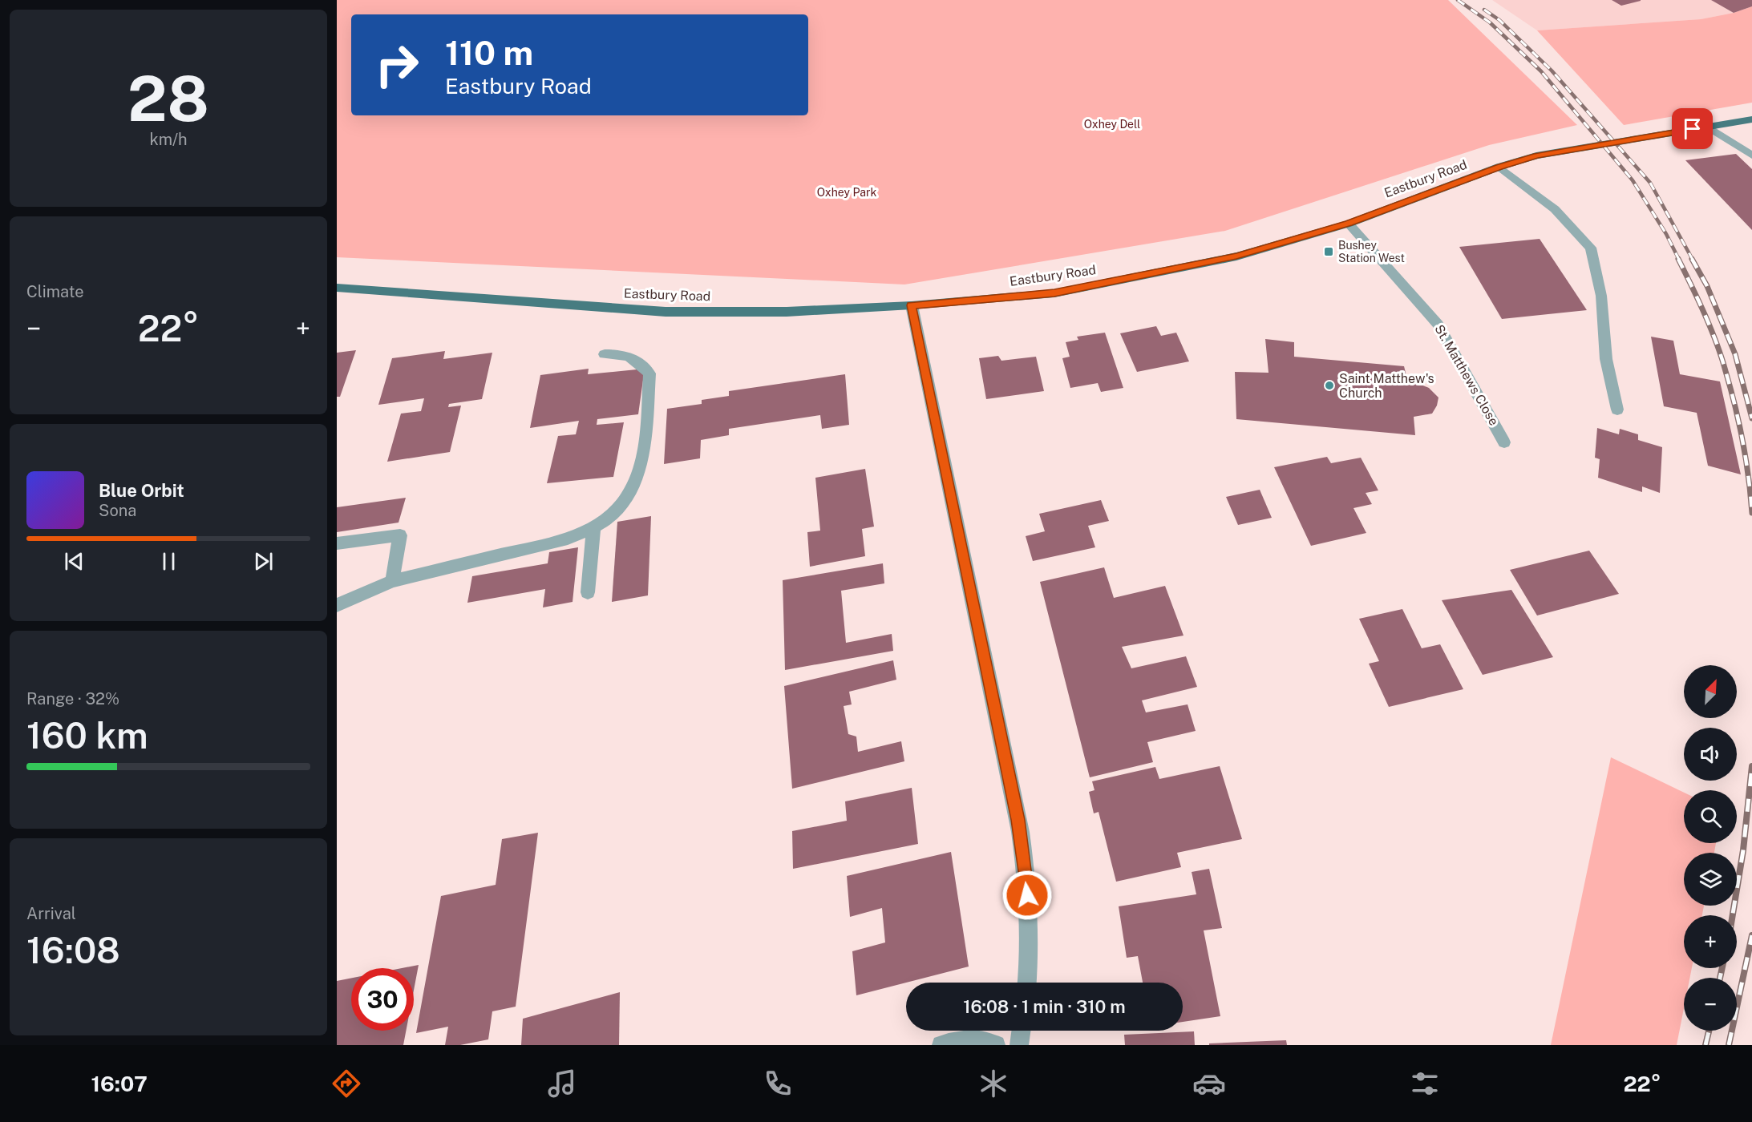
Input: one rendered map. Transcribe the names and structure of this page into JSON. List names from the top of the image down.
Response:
{
  "streets": {
    "main road": ["Eastbury Road"],
    "street": ["St. Matthews Close"]
  },
  "crossings": [
    ["Eastbury Road", "St. Matthews Close"]
  ],
  "parks": ["Oxhey Dell", "Oxhey Park"],
  "places": {
    "transit": ["Bushey Station West"],
    "other": ["Saint Matthew's Church"]
  },
  "north": "top right",
  "page": {
    "tile": [
      ["28", "km/h"],
      "Climate",
      ["Range · 32%", "160 km"],
      ["Arrival", "16:08"]
    ],
    "turn": ["110 m", "Eastbury Road"],
    "heat": ["−", "22°", "+"],
    "song": ["Blue Orbit", "Sona"],
    "map_buttons": ["+", "−"],
    "limit": "30",
    "trip": "16:08 · 1 min · 310 m",
    "tabs": ["16:07", "22°"]
  }
}
